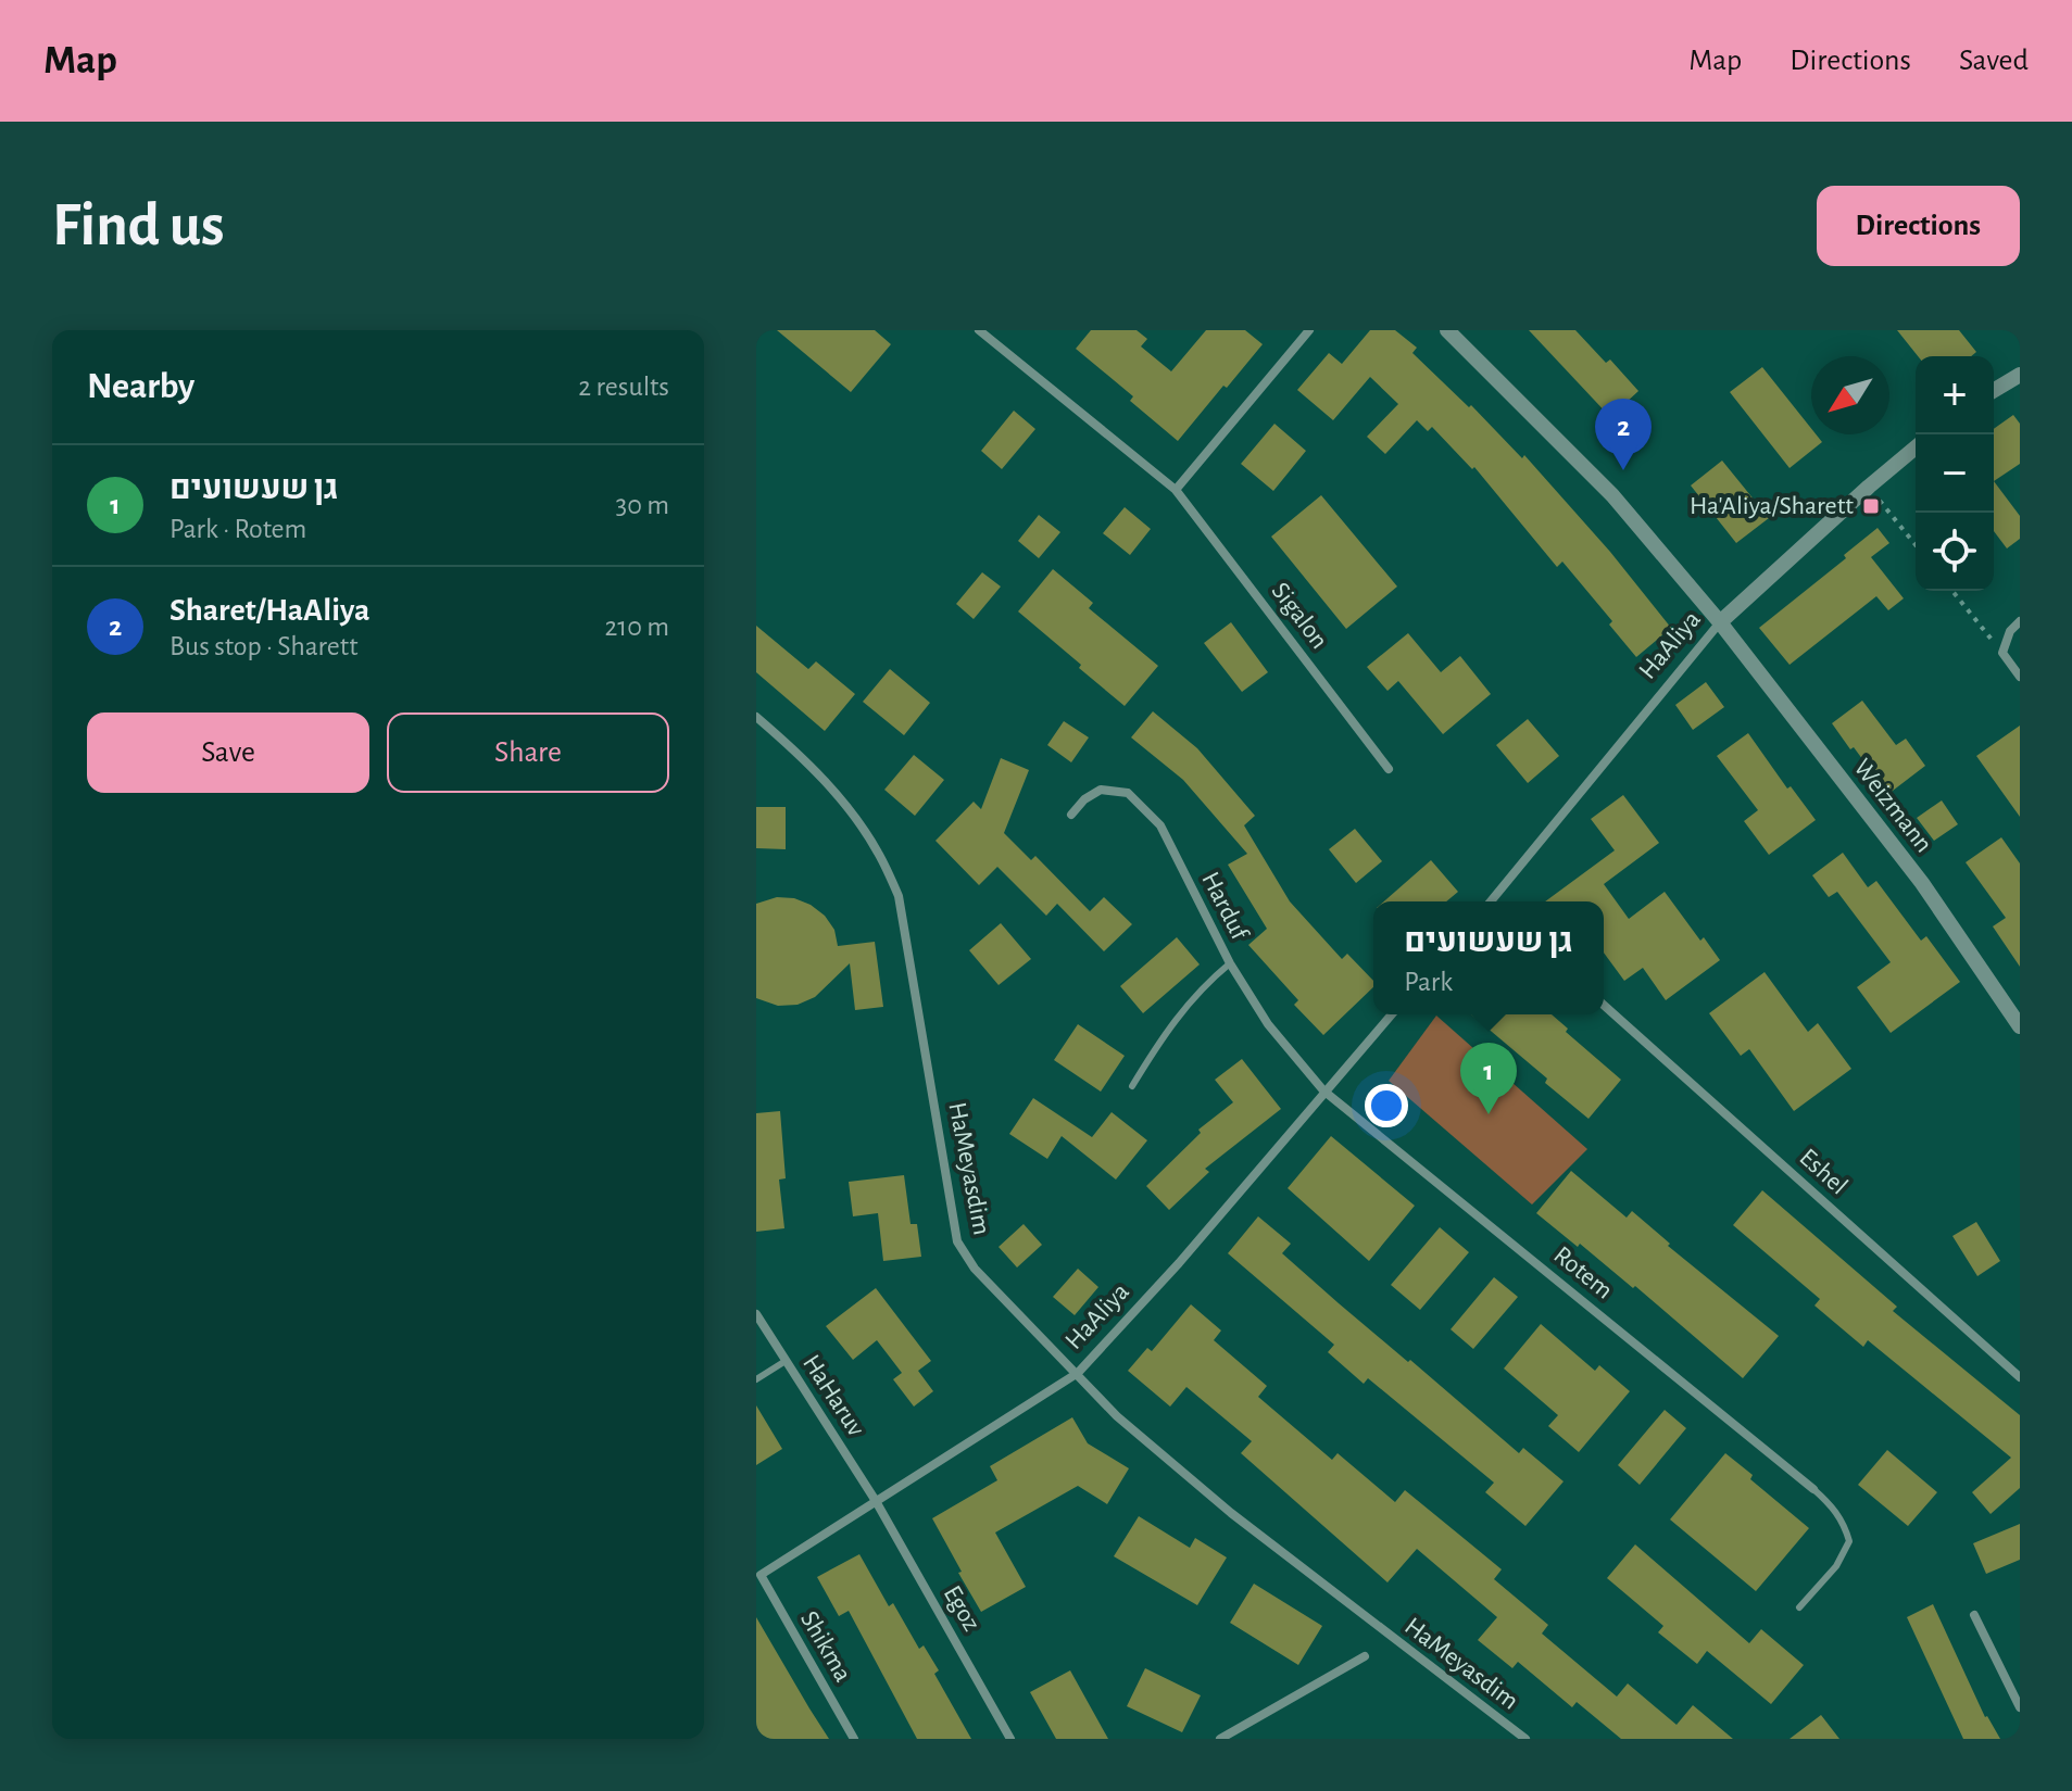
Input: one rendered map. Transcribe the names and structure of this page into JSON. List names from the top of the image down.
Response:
{
  "streets": {
    "street": [
      "Sigalon",
      "HaAliya",
      "Weizmann",
      "Harduf",
      "HaMeyasdim",
      "Eshel",
      "Rotem",
      "HaHaruv",
      "Egoz",
      "Shikma"
    ]
  },
  "crossings": [
    ["HaAliya", "Weizmann"],
    ["HaAliya", "Harduf"],
    ["HaAliya", "HaMeyasdim"],
    ["HaAliya", "Rotem"],
    ["HaAliya", "HaHaruv"],
    ["HaAliya", "Egoz"],
    ["HaAliya", "Shikma"],
    ["Harduf", "Rotem"],
    ["HaHaruv", "Egoz"]
  ],
  "places": {
    "transit": ["Ha'Aliya/Sharett"]
  },
  "north": "bottom left",
  "page": {
    "header": "Map",
    "nav": ["Map", "Directions", "Saved"],
    "buttons": [
      "Directions",
      ["Save", "Share"]
    ],
    "title": "Find us",
    "heading": ["Nearby", "2 results"],
    "map_buttons": ["+", "−"],
    "pins": ["2", "1"],
    "list": [
      {
        "mark": "1",
        "name": "גן שעשועים",
        "note": "Park · Rotem",
        "value": "30 m"
      },
      {
        "mark": "2",
        "name": "Sharet/HaAliya",
        "note": "Bus stop · Sharett",
        "value": "210 m"
      }
    ],
    "popup": ["גן שעשועים", "Park"]
  }
}
